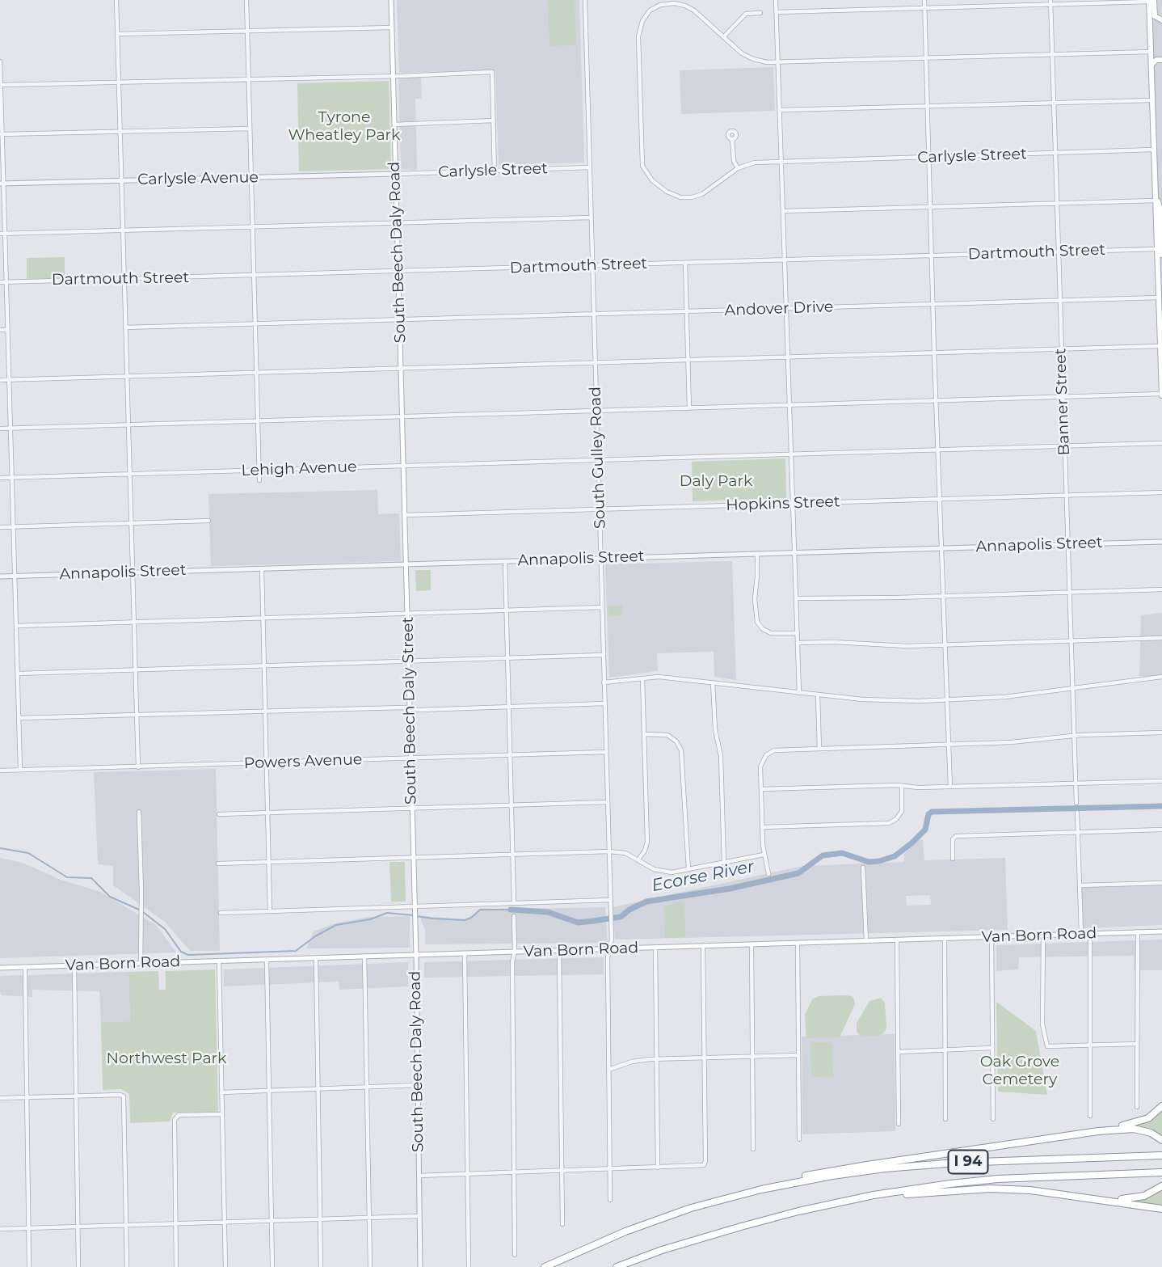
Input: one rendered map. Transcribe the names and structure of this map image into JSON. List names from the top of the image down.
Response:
{
  "streets": {
    "highway": ["I 94"],
    "main road": ["South Beech Daly Road", "South Beech Daly Street", "Van Born Road"],
    "street": [
      "Carlysle Street",
      "Carlysle Avenue",
      "Dartmouth Street",
      "Andover Drive",
      "Banner Street",
      "South Gulley Road",
      "Lehigh Avenue",
      "Hopkins Street",
      "Annapolis Street",
      "Powers Avenue"
    ]
  },
  "crossings": [
    ["Carlysle Street", "Carlysle Avenue"],
    ["Carlysle Street", "South Beech Daly Road"],
    ["Carlysle Street", "Banner Street"],
    ["Carlysle Street", "South Gulley Road"],
    ["Carlysle Avenue", "South Beech Daly Road"],
    ["South Beech Daly Road", "Dartmouth Street"],
    ["South Beech Daly Road", "Andover Drive"],
    ["South Beech Daly Road", "South Beech Daly Street"],
    ["South Beech Daly Road", "Van Born Road"],
    ["Dartmouth Street", "Banner Street"],
    ["Dartmouth Street", "South Gulley Road"],
    ["Andover Drive", "Banner Street"],
    ["Andover Drive", "South Gulley Road"],
    ["Banner Street", "Lehigh Avenue"],
    ["Banner Street", "Hopkins Street"],
    ["Banner Street", "Annapolis Street"],
    ["South Gulley Road", "Lehigh Avenue"],
    ["South Gulley Road", "Hopkins Street"],
    ["South Gulley Road", "Annapolis Street"],
    ["South Gulley Road", "Powers Avenue"],
    ["South Gulley Road", "Van Born Road"],
    ["Annapolis Street", "South Beech Daly Street"],
    ["South Beech Daly Street", "Powers Avenue"]
  ],
  "water": ["Ecorse River"],
  "parks": [
    "Tyrone Wheatley Park",
    "Daly Park",
    "Northwest Park",
    "Oak Grove Cemetery"
  ]
}
